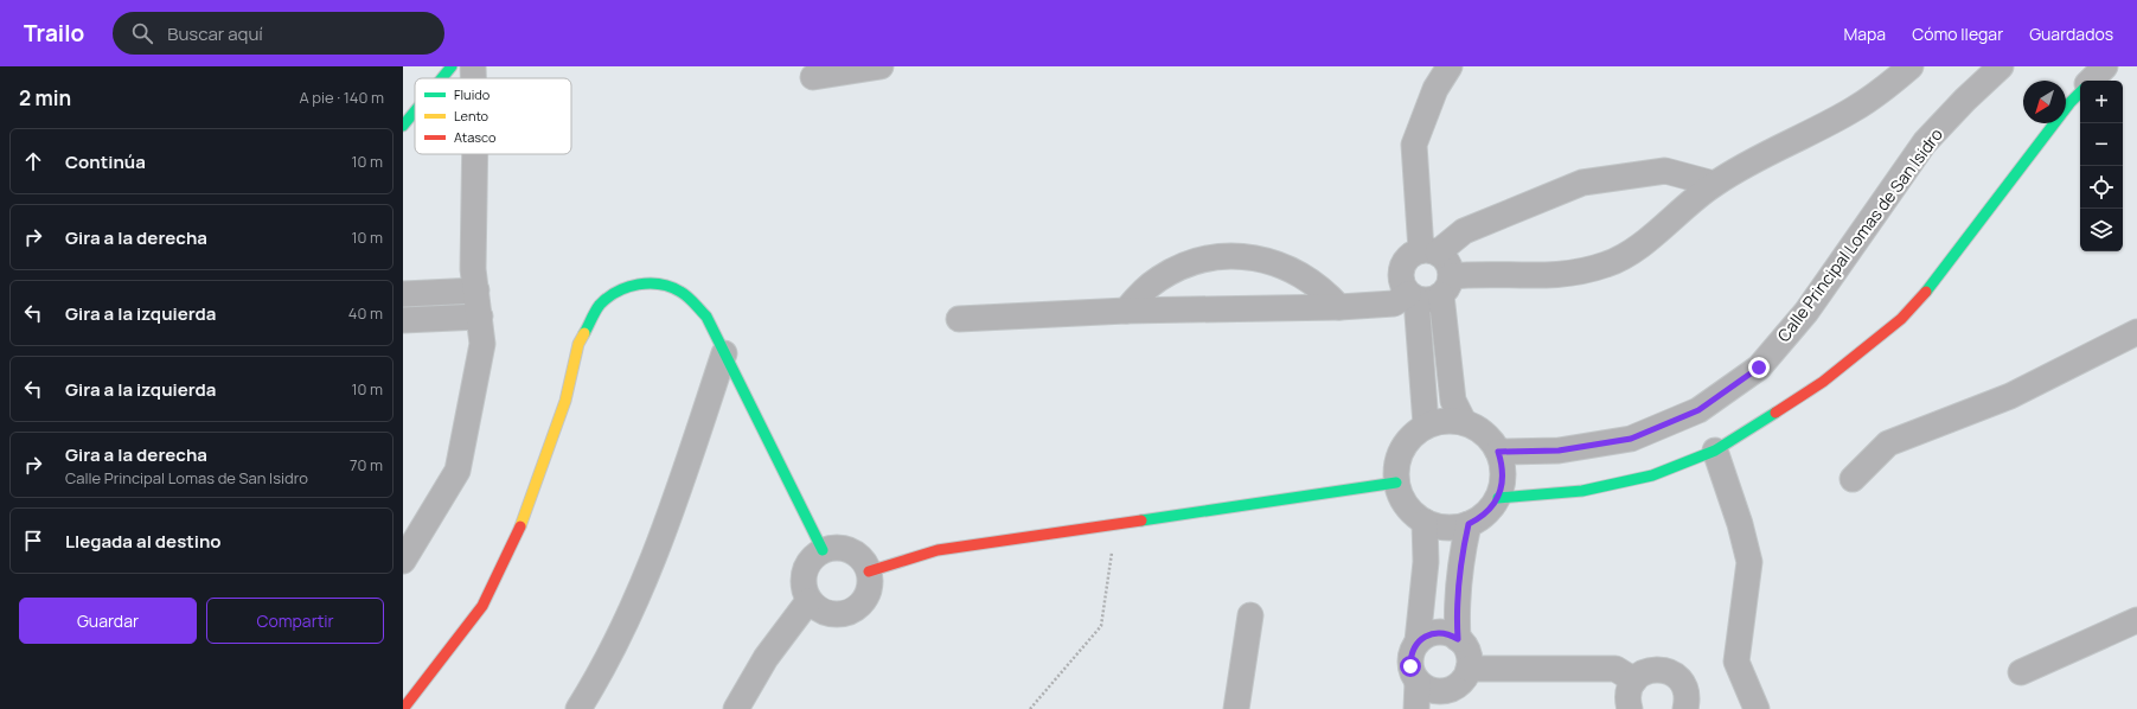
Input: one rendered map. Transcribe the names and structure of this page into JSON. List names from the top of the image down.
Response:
{
  "streets": {
    "street": ["Calle Principal Lomas de San Isidro"]
  },
  "legend": ["Fluido", "Lento", "Atasco"],
  "north": "bottom left",
  "page": {
    "header": "Trailo",
    "search": "Buscar aquí",
    "nav": ["Mapa", "Cómo llegar", "Guardados"],
    "heading": ["2 min", "A pie · 140 m"],
    "map_buttons": ["+", "−"],
    "list": [
      ["Continúa", "10 m"],
      ["Gira a la derecha", "10 m"],
      ["Gira a la izquierda", "40 m"],
      ["Gira a la izquierda", "10 m"],
      ["Gira a la derecha", "Calle Principal Lomas de San Isidro", "70 m"],
      "Llegada al destino"
    ],
    "buttons": ["Guardar", "Compartir"]
  }
}
